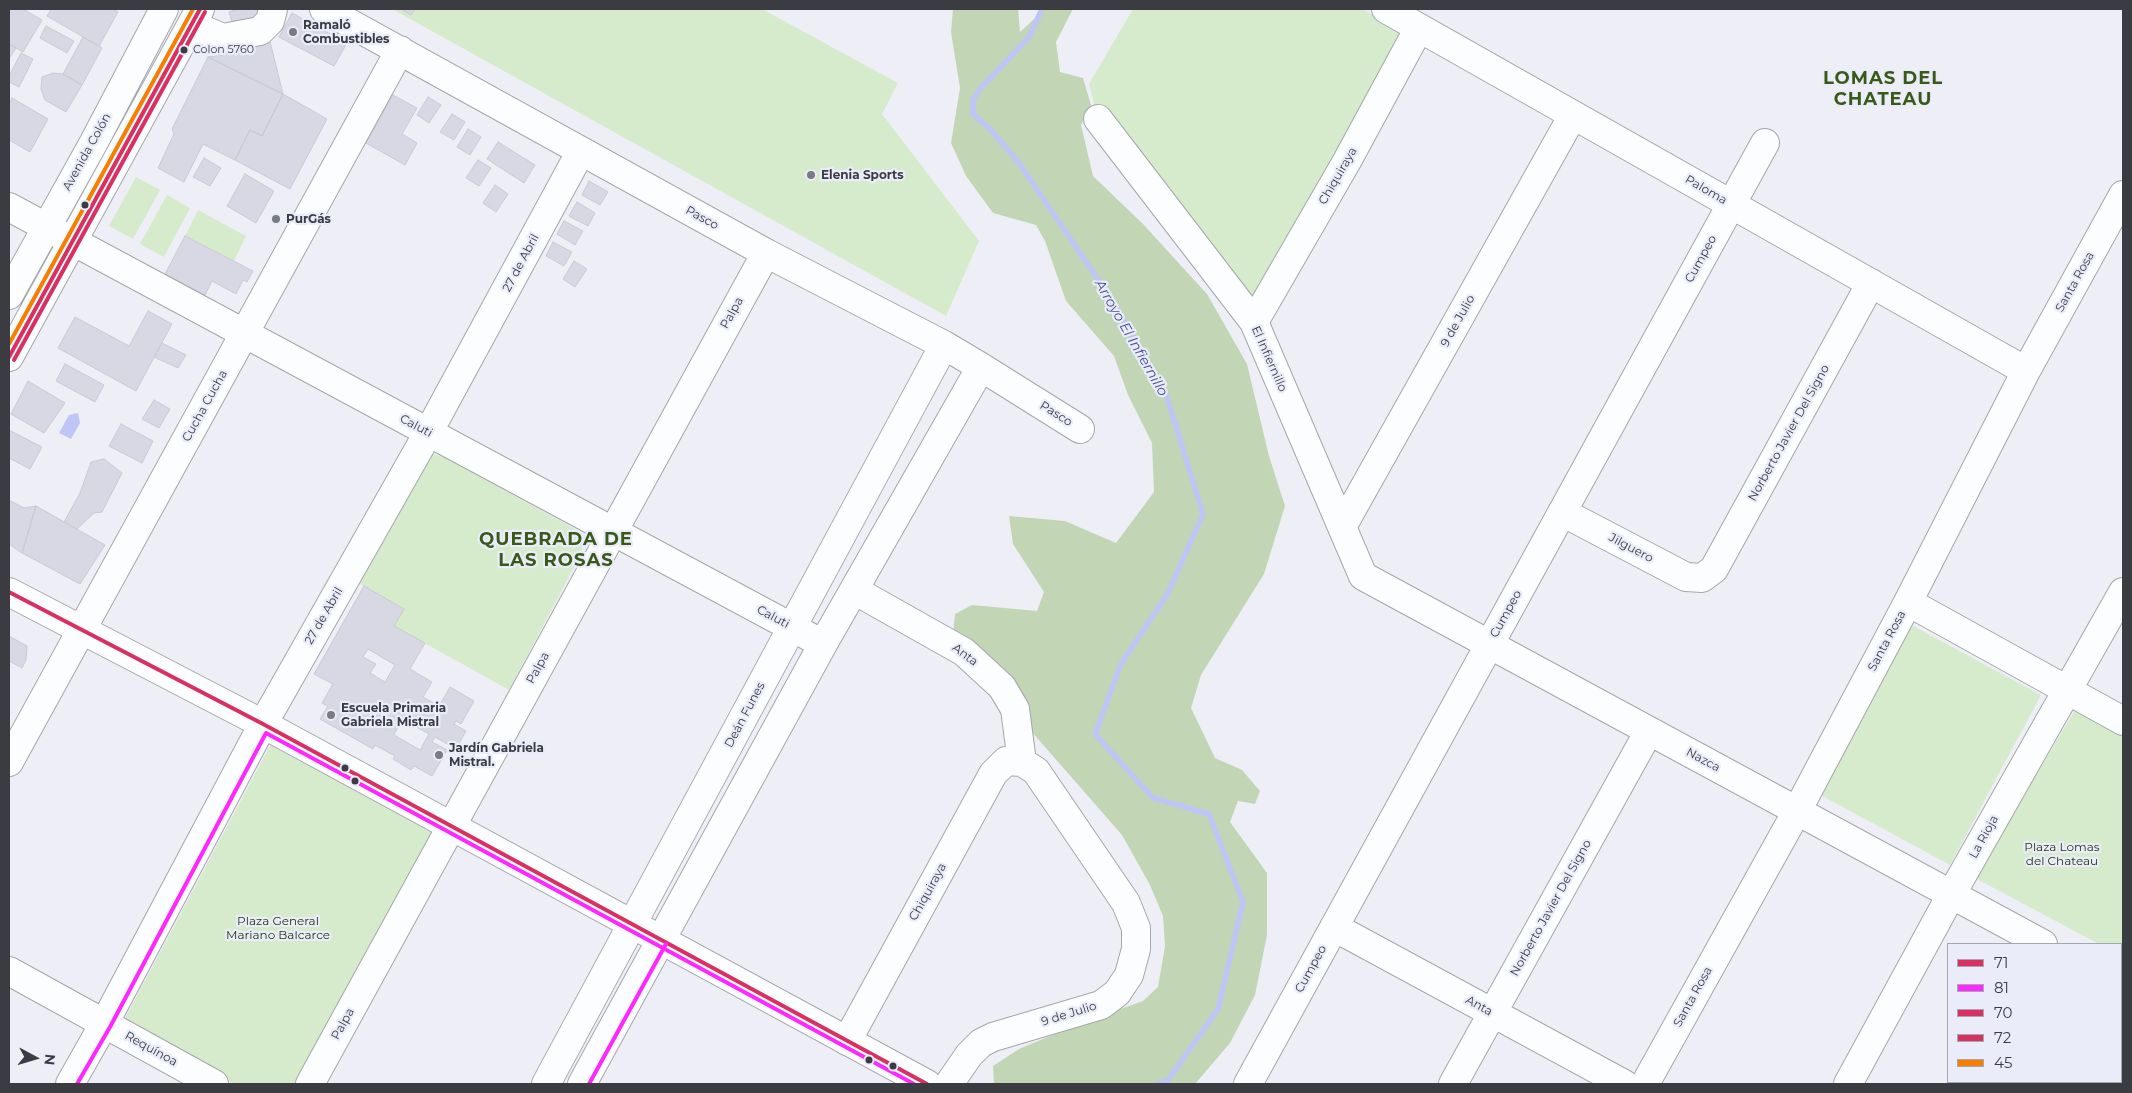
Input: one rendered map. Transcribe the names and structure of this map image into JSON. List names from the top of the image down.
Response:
{
  "streets": {
    "street": [
      "Avenida Colón",
      "Chiquiraya",
      "Paloma",
      "Pasco",
      "Cumpeo",
      "27 de Abril",
      "Santa Rosa",
      "Palpa",
      "9 de Julio",
      "El Infiernillo",
      "Cucha Cucha",
      "Caluti",
      "Norberto Javier Del Signo",
      "Jilguero",
      "Anta",
      "Deán Funes",
      "Nazca",
      "La Rioja",
      "Requínoa"
    ]
  },
  "crossings": [
    ["Avenida Colón", "Caluti"],
    ["Chiquiraya", "Paloma"],
    ["Chiquiraya", "9 de Julio"],
    ["Chiquiraya", "El Infiernillo"],
    ["Chiquiraya", "Anta"],
    ["Paloma", "Cumpeo"],
    ["Paloma", "Santa Rosa"],
    ["Paloma", "9 de Julio"],
    ["Paloma", "Norberto Javier Del Signo"],
    ["Pasco", "27 de Abril"],
    ["Pasco", "Palpa"],
    ["Pasco", "Cucha Cucha"],
    ["Pasco", "Deán Funes"],
    ["Cumpeo", "Jilguero"],
    ["Cumpeo", "Anta"],
    ["Cumpeo", "Nazca"],
    ["27 de Abril", "Caluti"],
    ["27 de Abril", "Requínoa"],
    ["Santa Rosa", "Nazca"],
    ["Palpa", "Caluti"],
    ["9 de Julio", "El Infiernillo"],
    ["9 de Julio", "Anta"],
    ["El Infiernillo", "Nazca"],
    ["Cucha Cucha", "Caluti"],
    ["Caluti", "Deán Funes"],
    ["Norberto Javier Del Signo", "Jilguero"],
    ["Norberto Javier Del Signo", "Anta"],
    ["Norberto Javier Del Signo", "Nazca"],
    ["Nazca", "La Rioja"]
  ],
  "districts": ["LOMAS DEL CHATEAU", "QUEBRADA DE LAS ROSAS"],
  "water": ["Arroyo El Infiernillo"],
  "parks": ["Plaza Lomas del Chateau", "Plaza General Mariano Balcarce"],
  "places": [
    "Ramaló Combustibles",
    "Colon 5760",
    "Elenia Sports",
    "PurGás",
    "Escuela Primaria Gabriela Mistral",
    "Jardín Gabriela Mistral."
  ],
  "lines": [
    "transit line 70",
    "transit line 45",
    "transit line 72",
    "transit line 71",
    "transit line 81"
  ],
  "legend": [
    "71",
    "81",
    "70",
    "72",
    "45"
  ],
  "north": "right"
}
